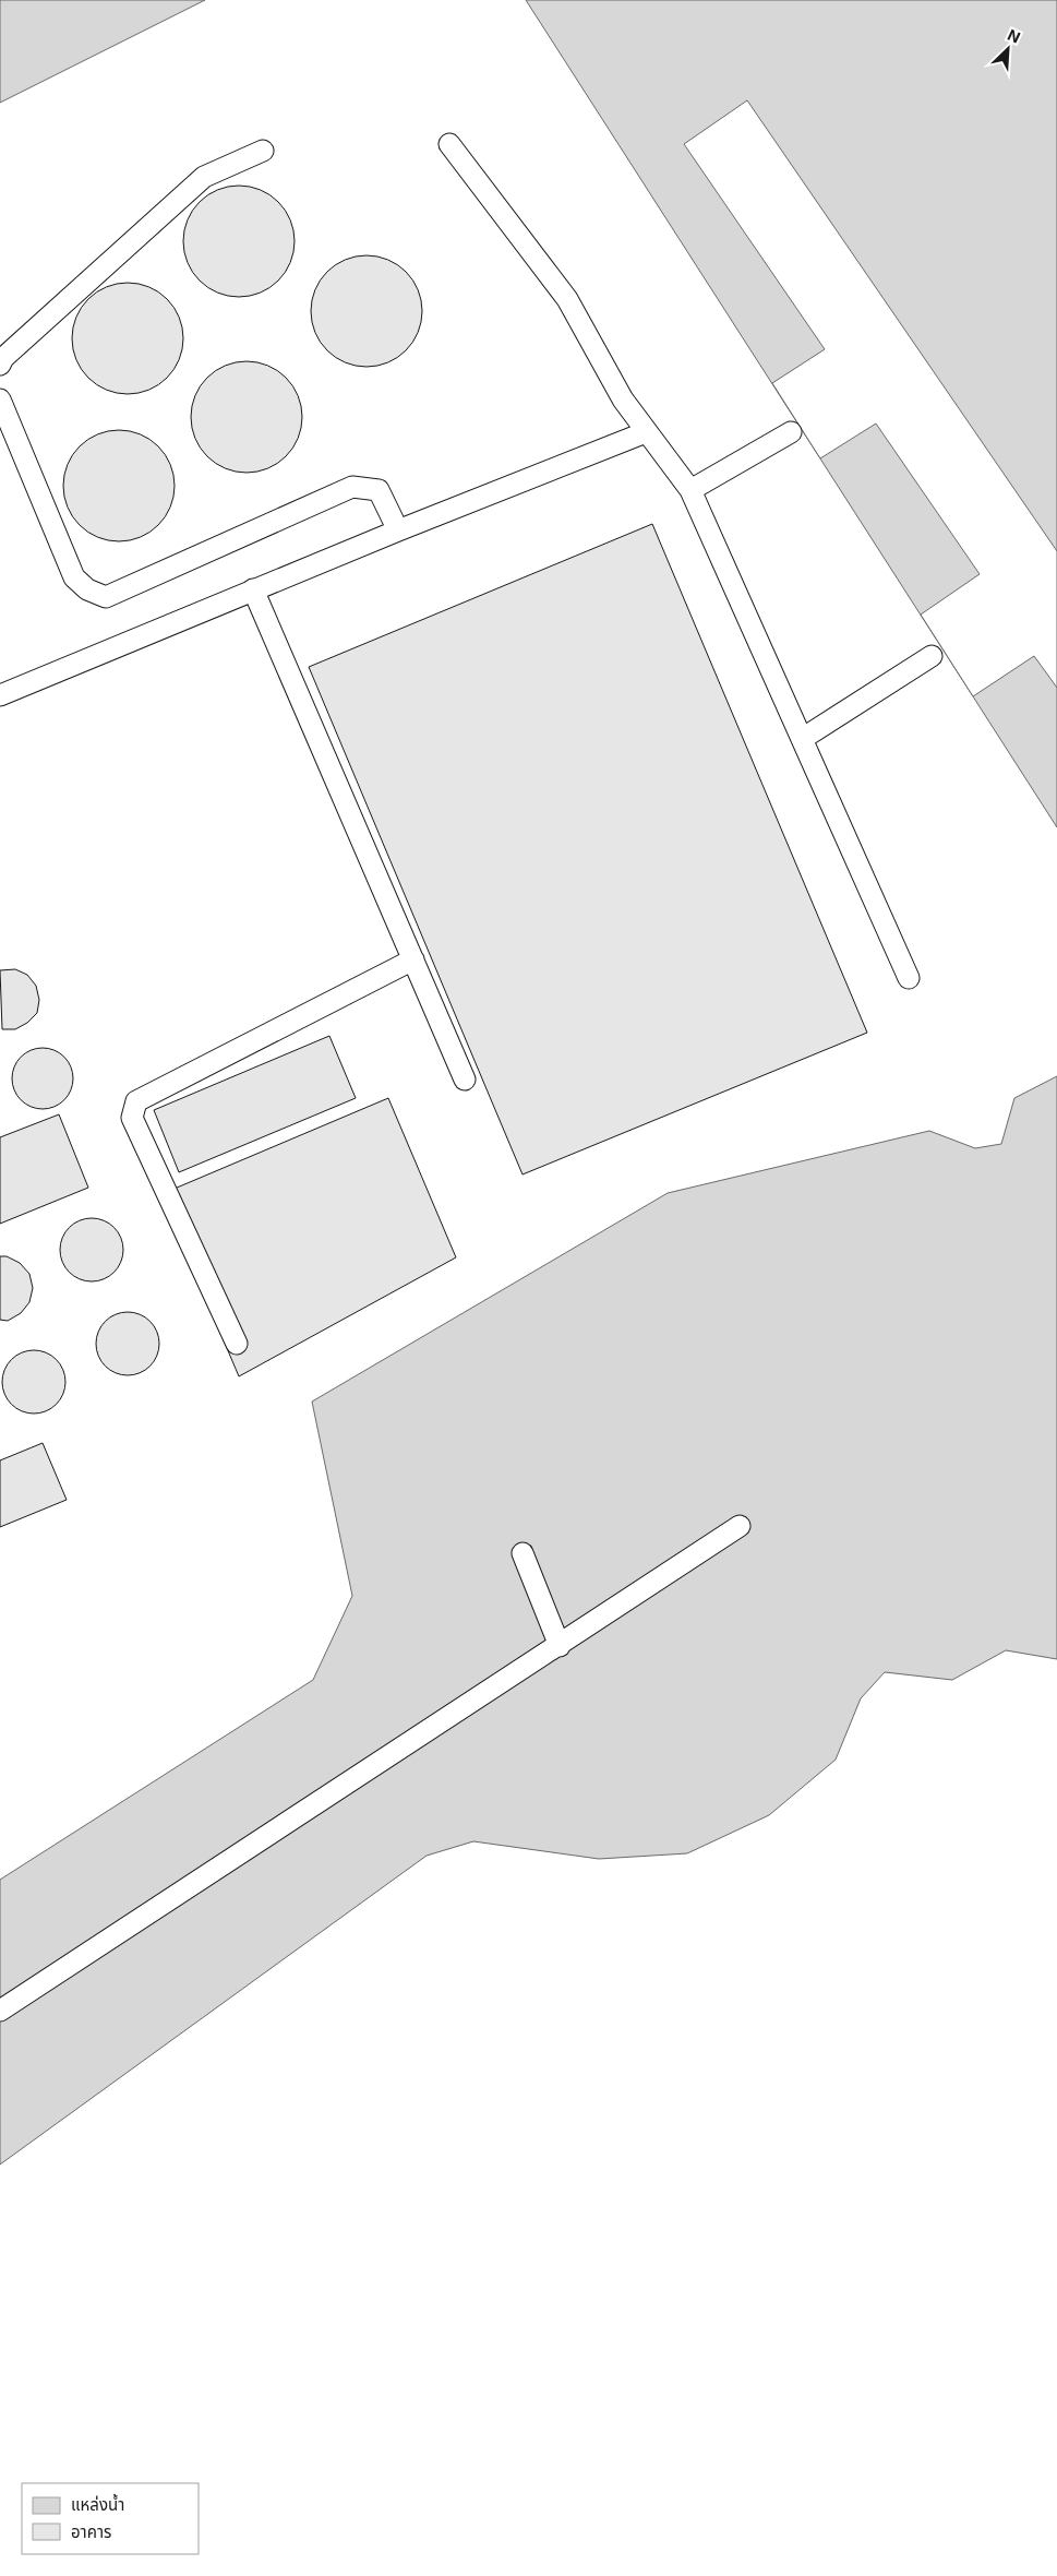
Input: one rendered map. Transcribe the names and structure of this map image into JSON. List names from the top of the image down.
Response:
{
  "legend": ["แหล่งน้ำ", "อาคาร"],
  "north": "top right"
}
